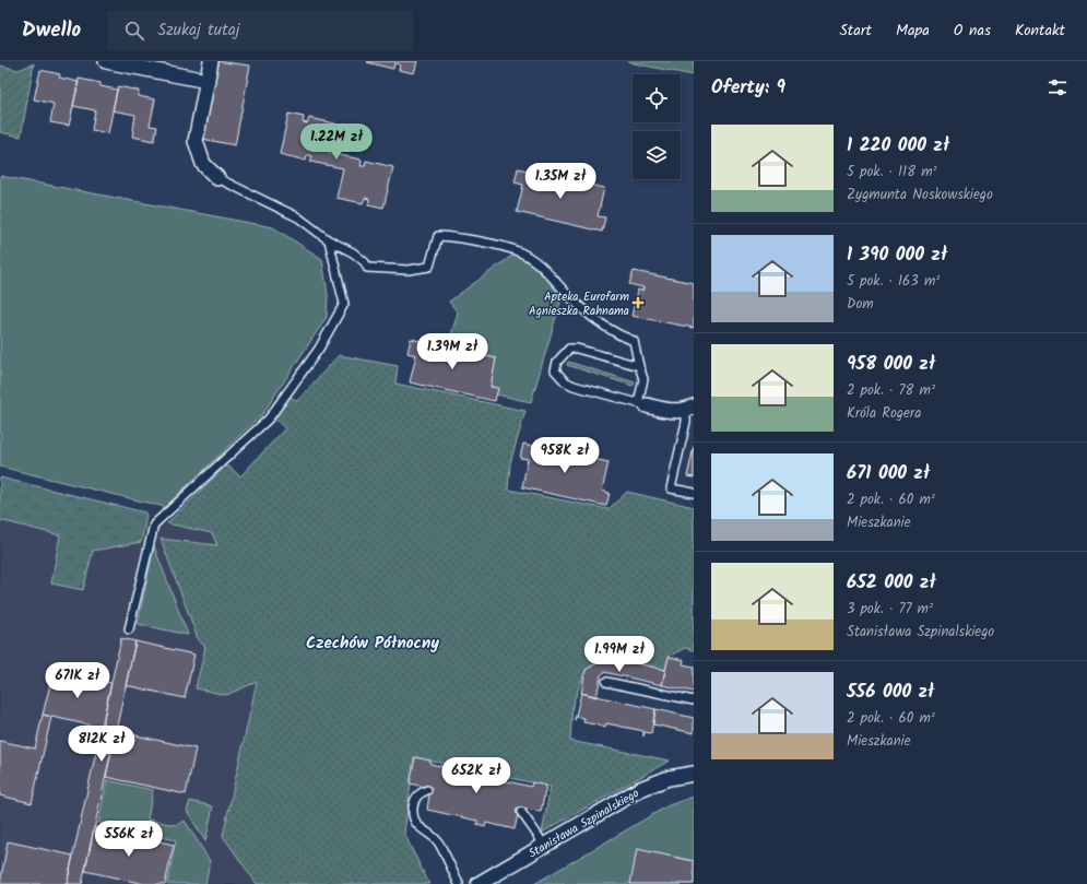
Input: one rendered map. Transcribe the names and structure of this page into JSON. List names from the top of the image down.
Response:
{
  "streets": {
    "street": ["Stanisława Szpinalskiego"]
  },
  "districts": ["Czechów Północny"],
  "places": {
    "health": ["Apteka Eurofarm Agnieszka Rahnama"]
  },
  "page": {
    "header": "Dwello",
    "search": "Szukaj tutaj",
    "nav": [
      "Start",
      "Mapa",
      "O nas",
      "Kontakt"
    ],
    "heading": "Oferty: 9",
    "list": [
      {
        "name": "1 220 000 zł",
        "note": "5 pok. · 118 m² · Zygmunta Noskowskiego"
      },
      {
        "name": "1 390 000 zł",
        "note": "5 pok. · 163 m² · Dom"
      },
      {
        "name": "958 000 zł",
        "note": "2 pok. · 78 m² · Króla Rogera"
      },
      {
        "name": "671 000 zł",
        "note": "2 pok. · 60 m² · Mieszkanie"
      },
      {
        "name": "652 000 zł",
        "note": "3 pok. · 77 m² · Stanisława Szpinalskiego"
      },
      {
        "name": "556 000 zł",
        "note": "2 pok. · 60 m² · Mieszkanie"
      }
    ],
    "price": [
      "1.22M zł",
      "1.35M zł",
      "1.39M zł",
      "958K zł",
      "1.99M zł",
      "671K zł",
      "812K zł",
      "652K zł",
      "556K zł"
    ]
  }
}
